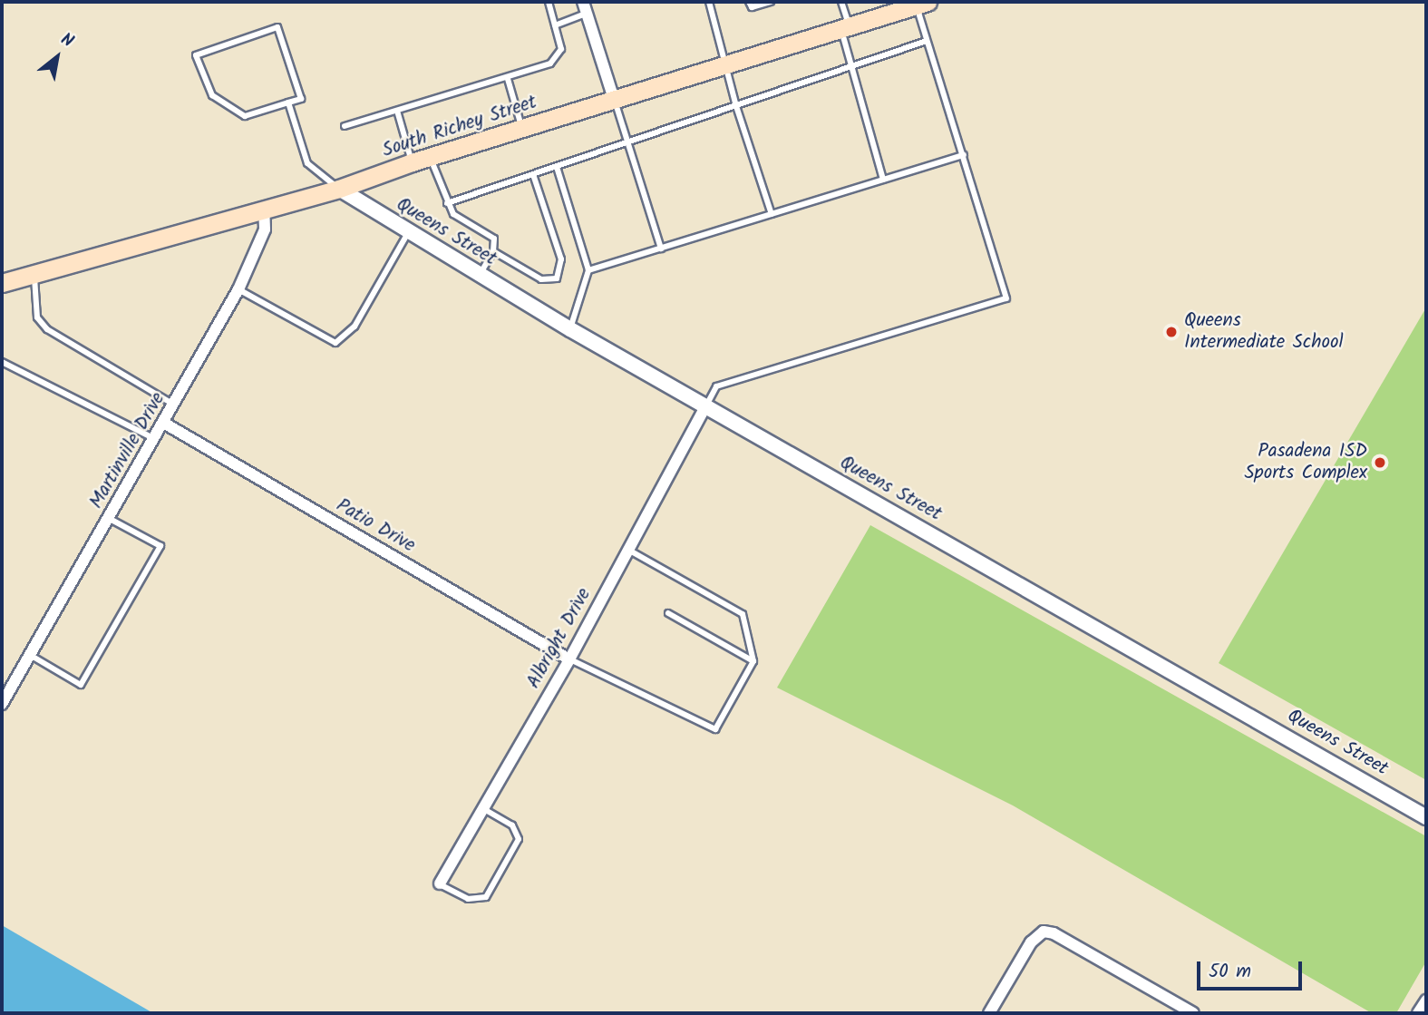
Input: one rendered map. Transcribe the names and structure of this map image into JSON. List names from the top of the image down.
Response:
{
  "streets": {
    "main road": ["South Richey Street"],
    "street": [
      "Queens Street",
      "Martinville Drive",
      "Patio Drive",
      "Albright Drive"
    ]
  },
  "crossings": [
    ["South Richey Street", "Queens Street"],
    ["South Richey Street", "Martinville Drive"],
    ["Queens Street", "Albright Drive"],
    ["Martinville Drive", "Patio Drive"],
    ["Patio Drive", "Albright Drive"]
  ],
  "places": ["Queens Intermediate School", "Pasadena ISD Sports Complex"],
  "scale_bar": "50 m",
  "north": "top right"
}
